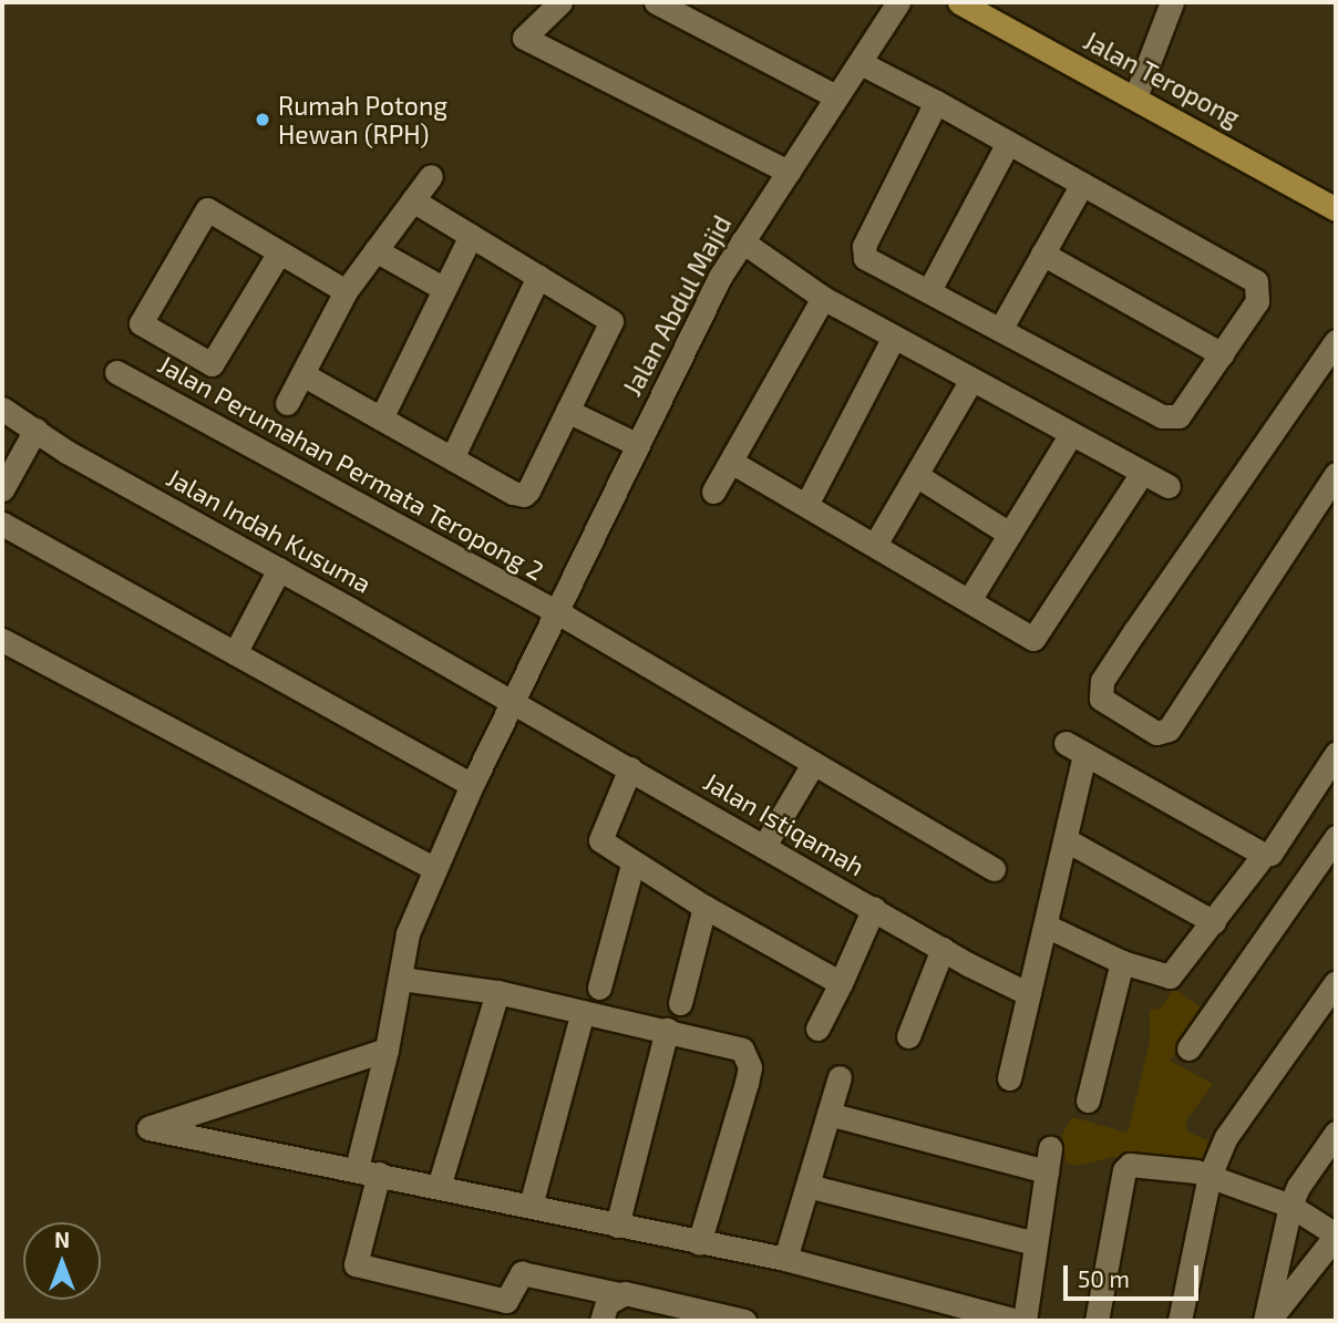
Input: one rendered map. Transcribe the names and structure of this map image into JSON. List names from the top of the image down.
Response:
{
  "streets": {
    "main road": ["Jalan Teropong"],
    "street": [
      "Jalan Abdul Majid",
      "Jalan Perumahan Permata Teropong 2",
      "Jalan Indah Kusuma",
      "Jalan Istiqamah"
    ]
  },
  "crossings": [
    ["Jalan Abdul Majid", "Jalan Perumahan Permata Teropong 2"],
    ["Jalan Abdul Majid", "Jalan Indah Kusuma"],
    ["Jalan Abdul Majid", "Jalan Istiqamah"],
    ["Jalan Indah Kusuma", "Jalan Istiqamah"]
  ],
  "places": ["Rumah Potong Hewan (RPH)"],
  "scale_bar": "50 m",
  "north": "top"
}
